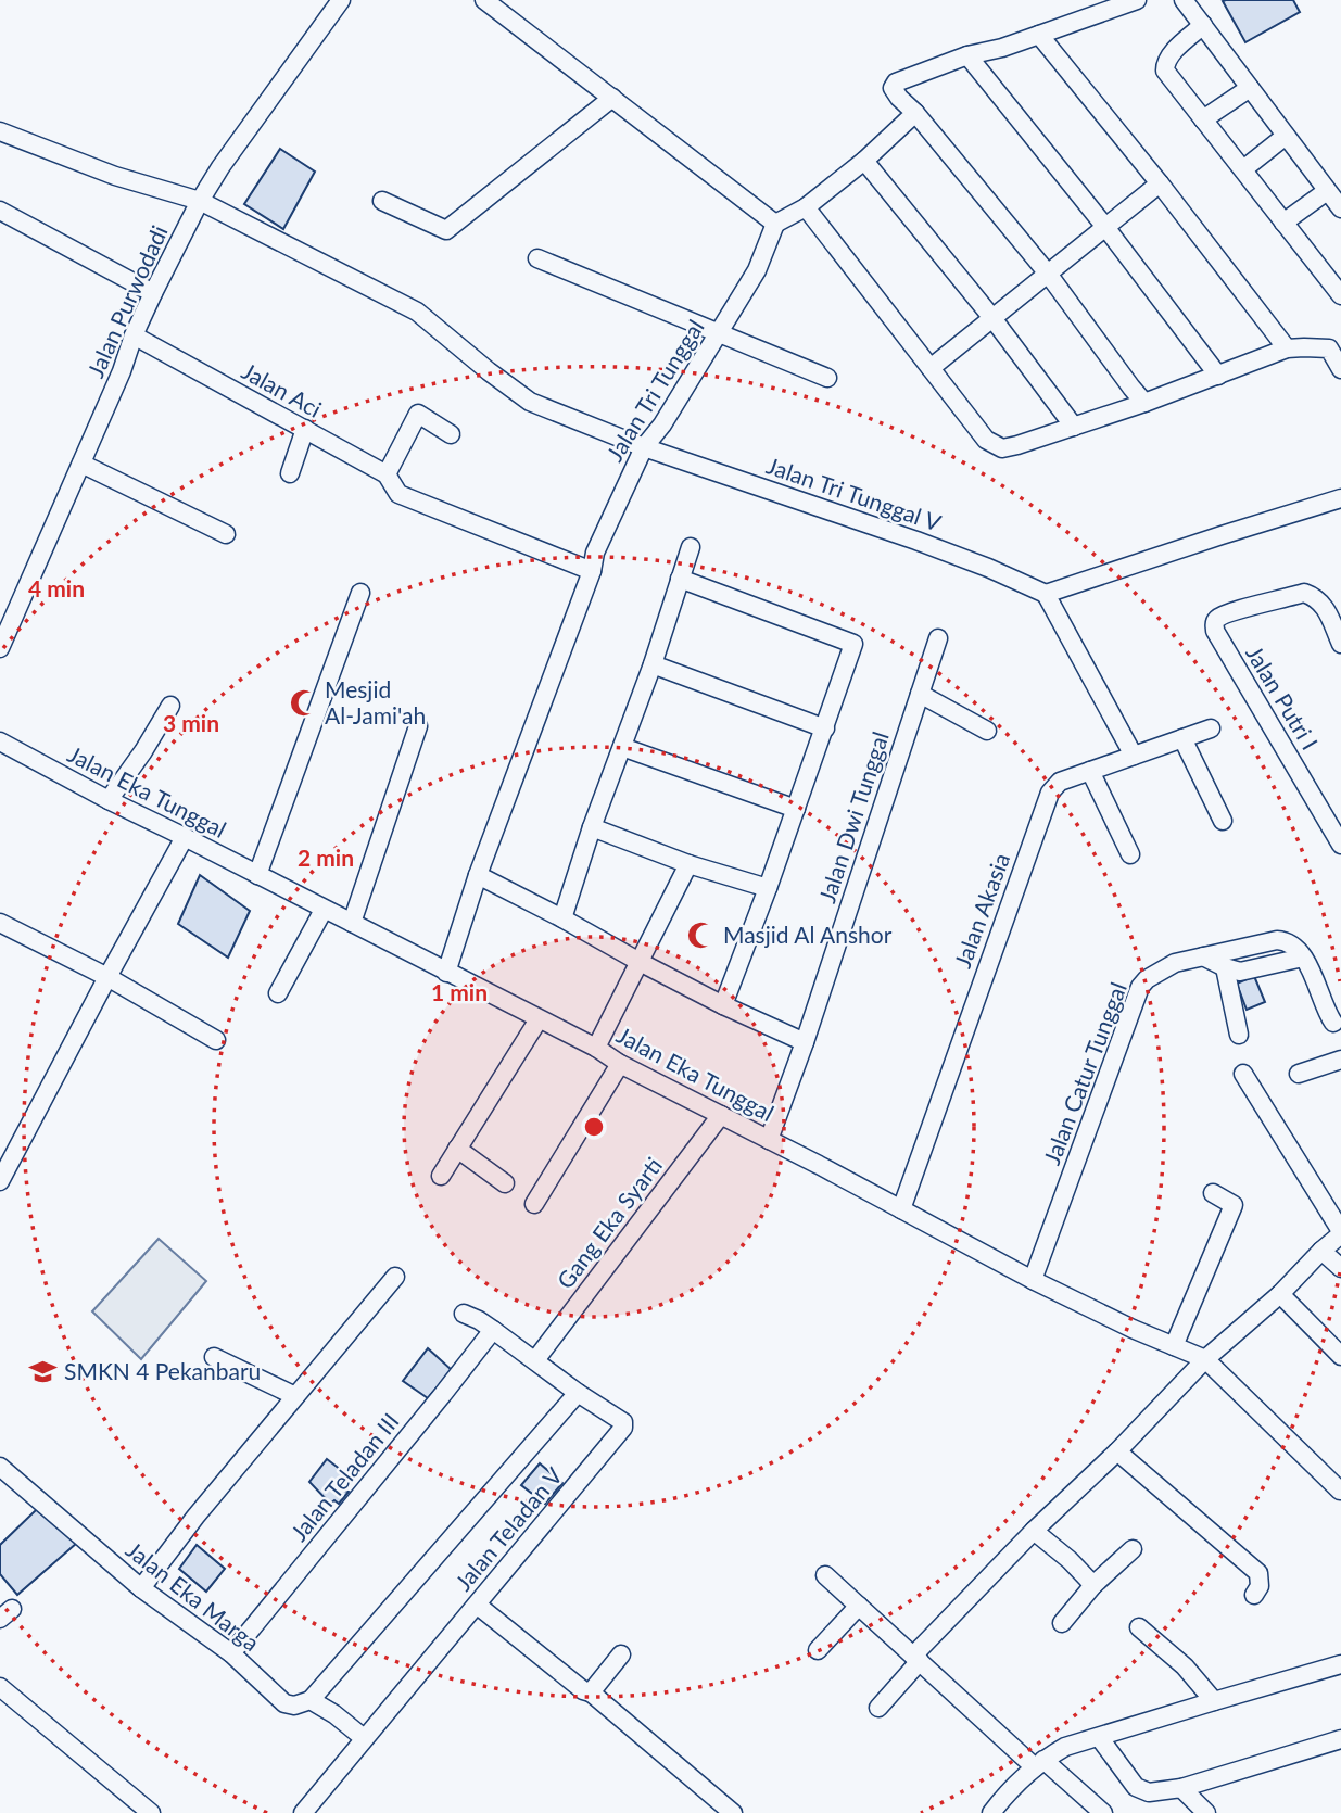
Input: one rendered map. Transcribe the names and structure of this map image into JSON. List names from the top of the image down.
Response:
{
  "streets": {
    "street": [
      "Jalan Purwodadi",
      "Jalan Aci",
      "Jalan Tri Tunggal",
      "Jalan Tri Tunggal V",
      "Jalan Putri I",
      "Jalan Eka Tunggal",
      "Jalan Dwi Tunggal",
      "Jalan Akasia",
      "Jalan Catur Tunggal",
      "Gang Eka Syarti",
      "Jalan Teladan III",
      "Jalan Teladan V",
      "Jalan Eka Marga"
    ]
  },
  "crossings": [
    ["Jalan Purwodadi", "Jalan Aci"],
    ["Jalan Purwodadi", "Jalan Tri Tunggal V"],
    ["Jalan Aci", "Jalan Tri Tunggal"],
    ["Jalan Tri Tunggal", "Jalan Tri Tunggal V"],
    ["Jalan Tri Tunggal", "Jalan Eka Tunggal"],
    ["Jalan Eka Tunggal", "Jalan Dwi Tunggal"],
    ["Jalan Eka Tunggal", "Jalan Akasia"],
    ["Jalan Eka Tunggal", "Jalan Catur Tunggal"],
    ["Jalan Eka Tunggal", "Gang Eka Syarti"],
    ["Gang Eka Syarti", "Jalan Teladan V"],
    ["Jalan Teladan III", "Jalan Teladan V"],
    ["Jalan Teladan III", "Jalan Eka Marga"],
    ["Jalan Teladan V", "Jalan Eka Marga"]
  ],
  "places": {
    "mosque": ["Mesjid Al-Jami'ah", "Masjid Al Anshor"],
    "school or university": ["SMKN 4 Pekanbaru"]
  },
  "rings": [
    "4 min",
    "3 min",
    "2 min",
    "1 min"
  ]
}
